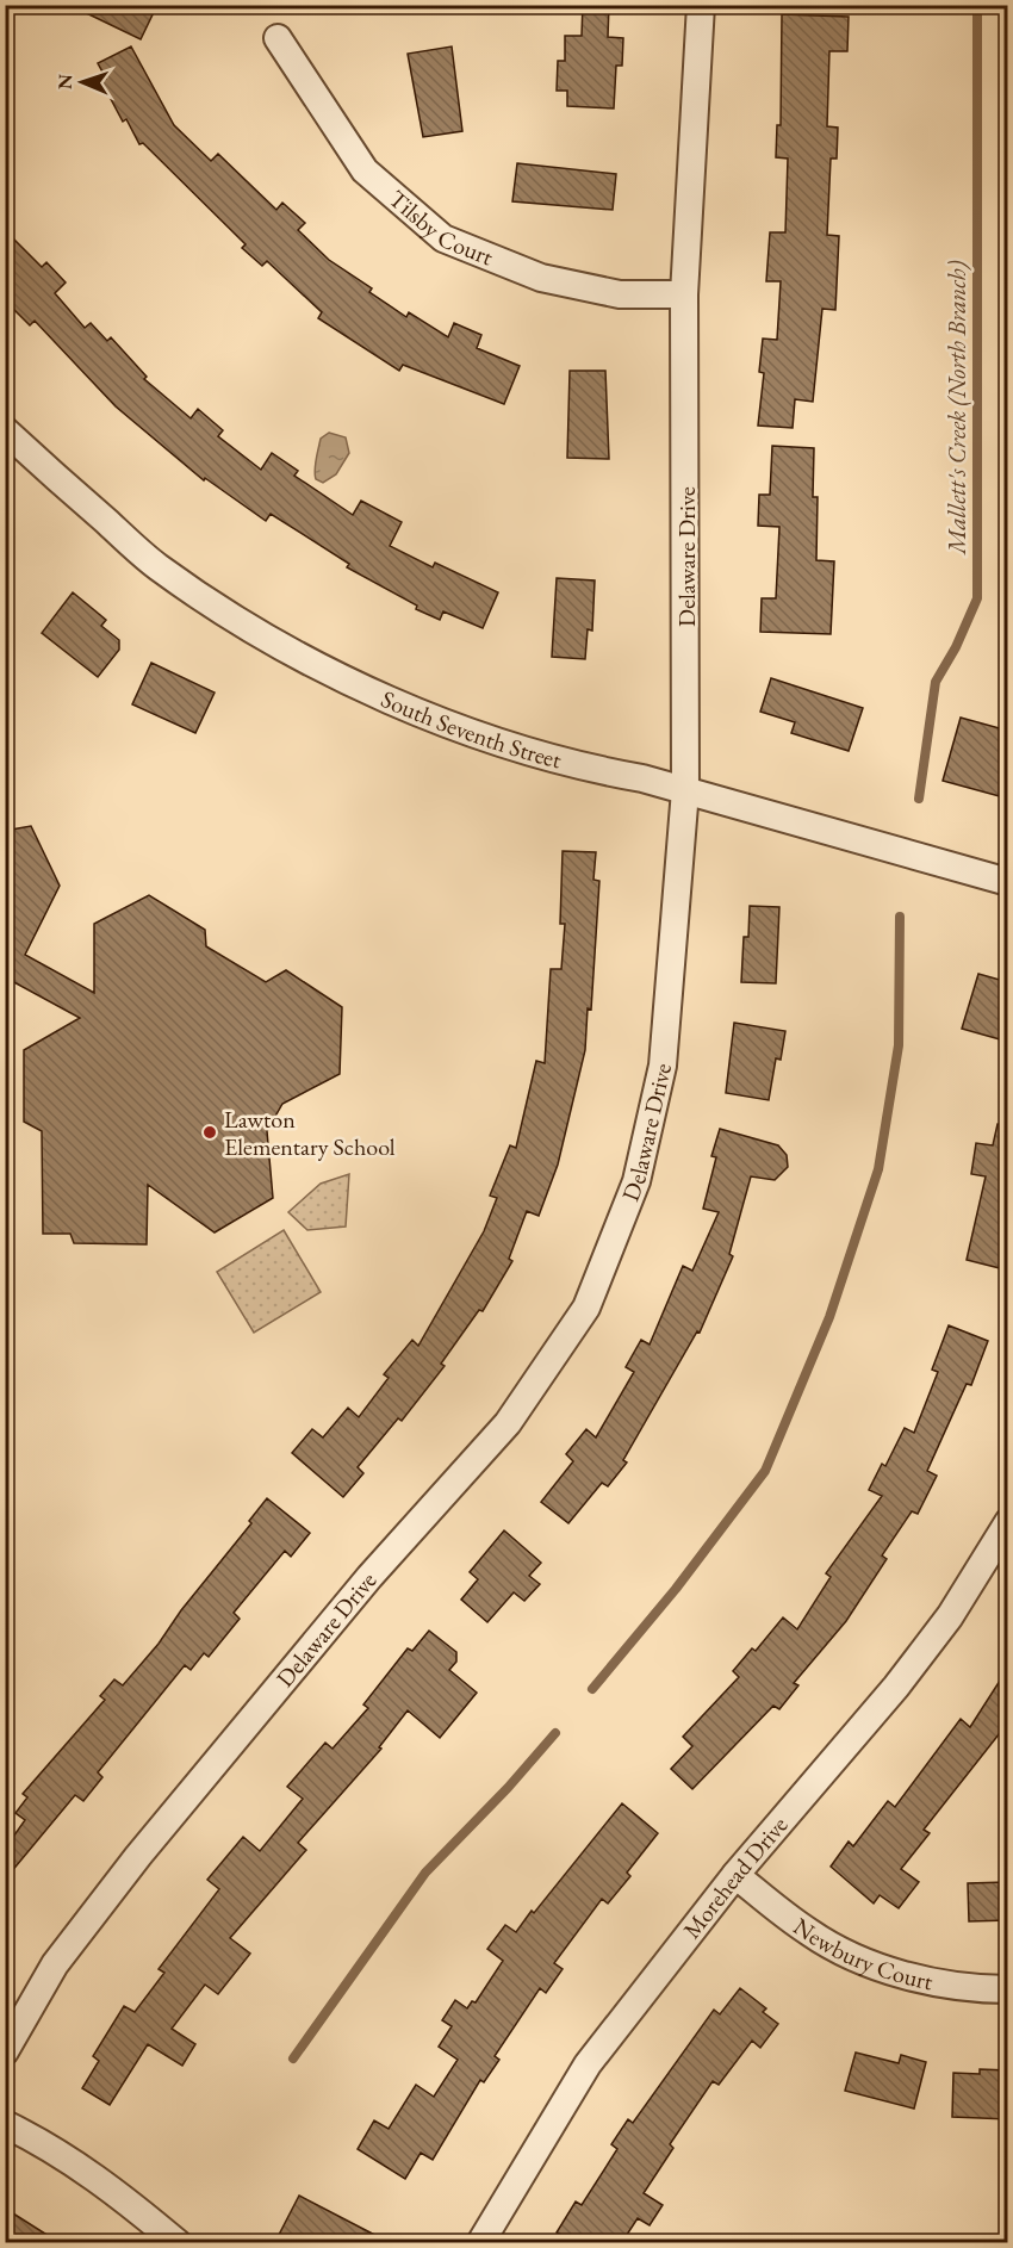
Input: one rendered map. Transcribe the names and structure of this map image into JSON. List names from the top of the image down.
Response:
{
  "streets": {
    "street": [
      "Tilsby Court",
      "Delaware Drive",
      "South Seventh Street",
      "Morehead Drive",
      "Newbury Court"
    ]
  },
  "crossings": [
    ["Tilsby Court", "Delaware Drive"],
    ["Delaware Drive", "South Seventh Street"],
    ["Morehead Drive", "Newbury Court"]
  ],
  "water": ["Mallett's Creek (North Branch)"],
  "places": ["Lawton Elementary School"],
  "north": "left"
}
